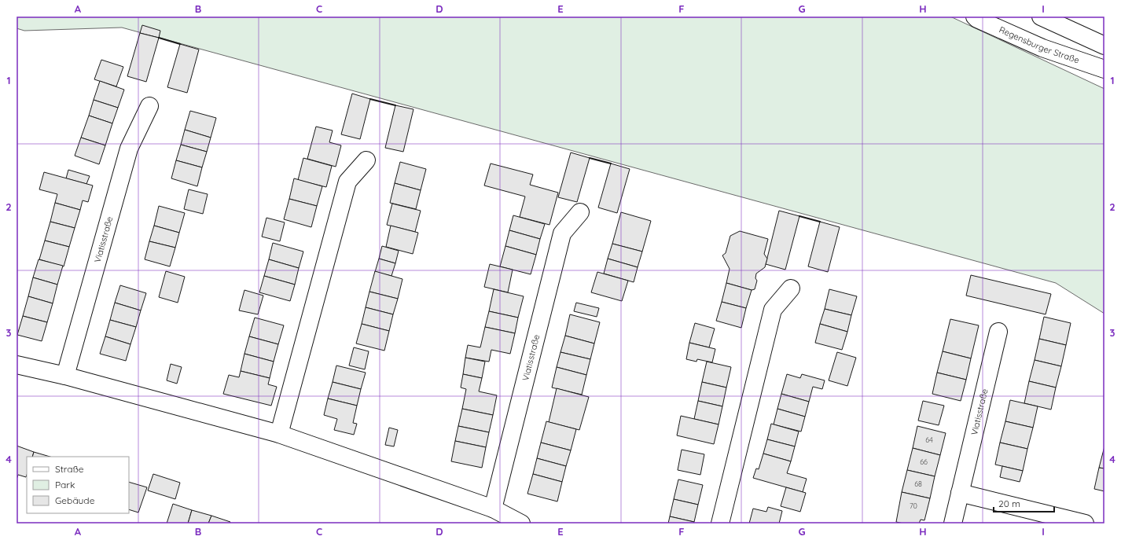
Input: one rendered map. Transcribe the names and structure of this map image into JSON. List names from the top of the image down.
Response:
{
  "streets": {
    "street": ["Regensburger Straße", "Viatisstraße"]
  },
  "house_numbers": [
    "64",
    "66",
    "68",
    "70"
  ],
  "legend": ["Straße", "Park", "Gebäude"],
  "scale_bar": "20 m",
  "grid": {
    "columns": [
      "A",
      "B",
      "C",
      "D",
      "E",
      "F",
      "G",
      "H",
      "I"
    ],
    "rows": [
      "1",
      "2",
      "3",
      "4"
    ]
  }
}
